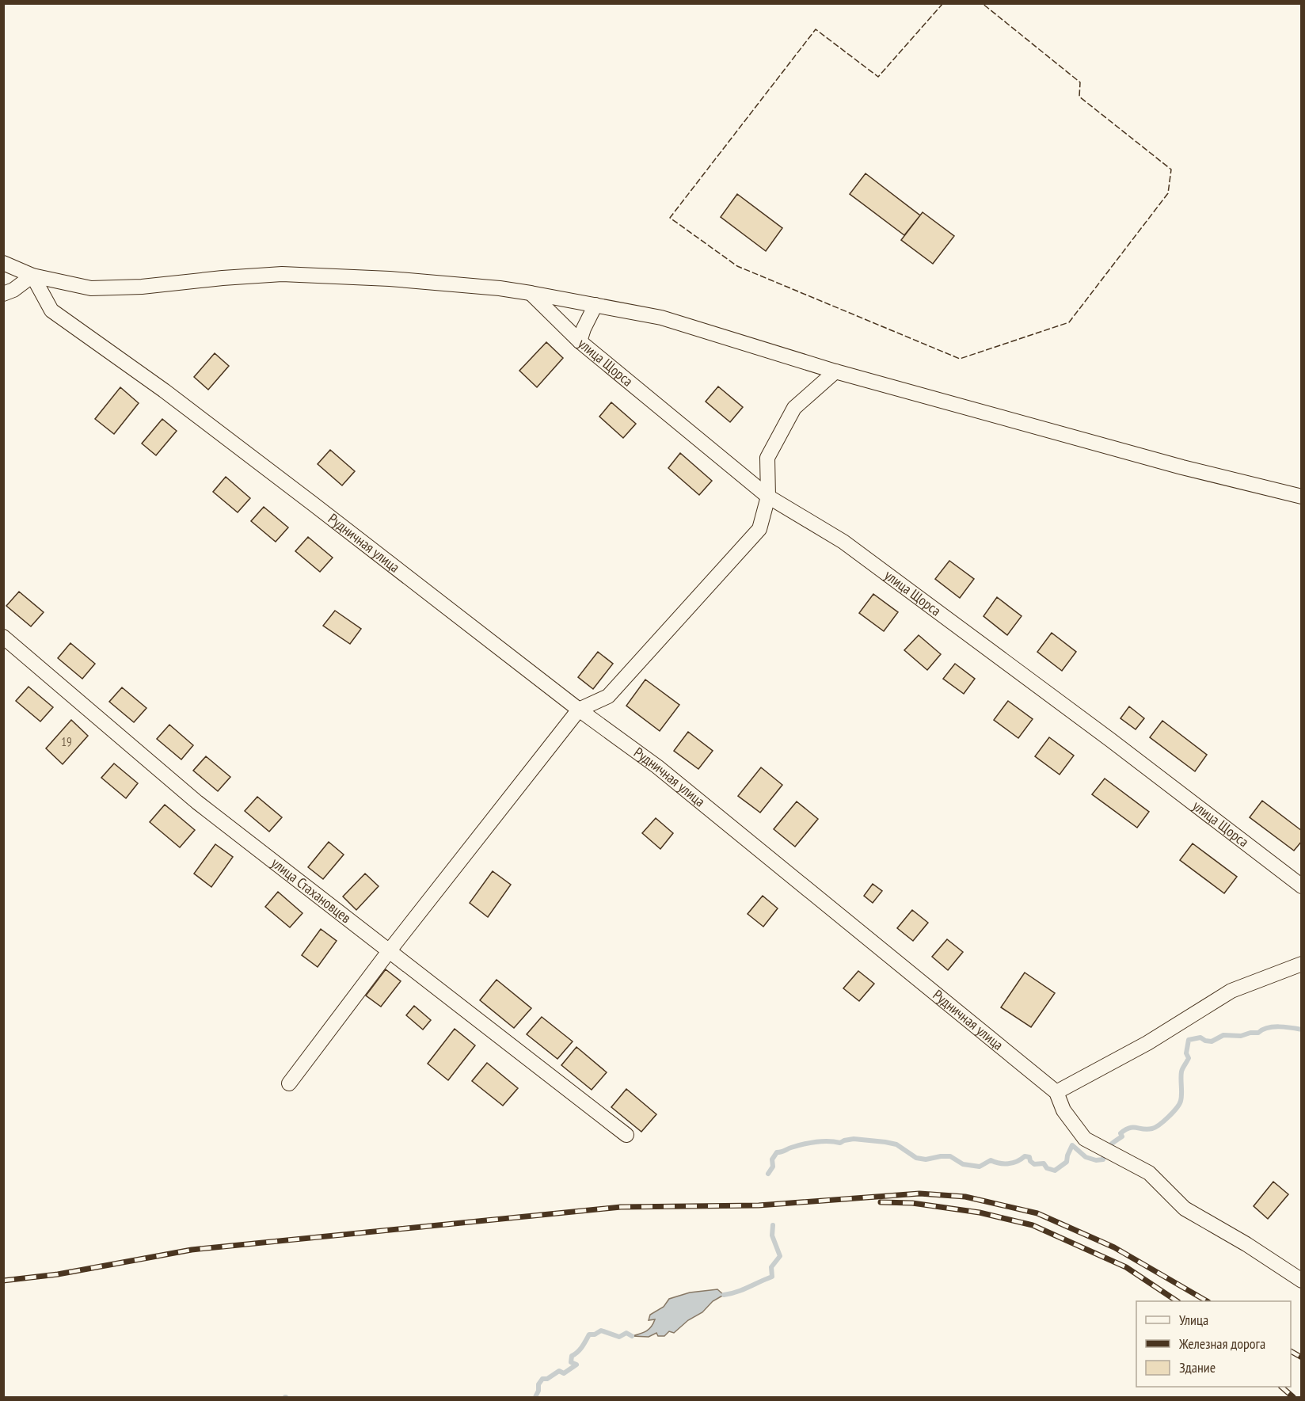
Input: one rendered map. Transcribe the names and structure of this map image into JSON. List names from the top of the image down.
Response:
{
  "streets": {
    "street": ["улица Щорса", "Рудничная улица", "улица Стахановцев"]
  },
  "house_numbers": ["19"],
  "legend": ["Улица", "Железная дорога", "Здание"]
}
